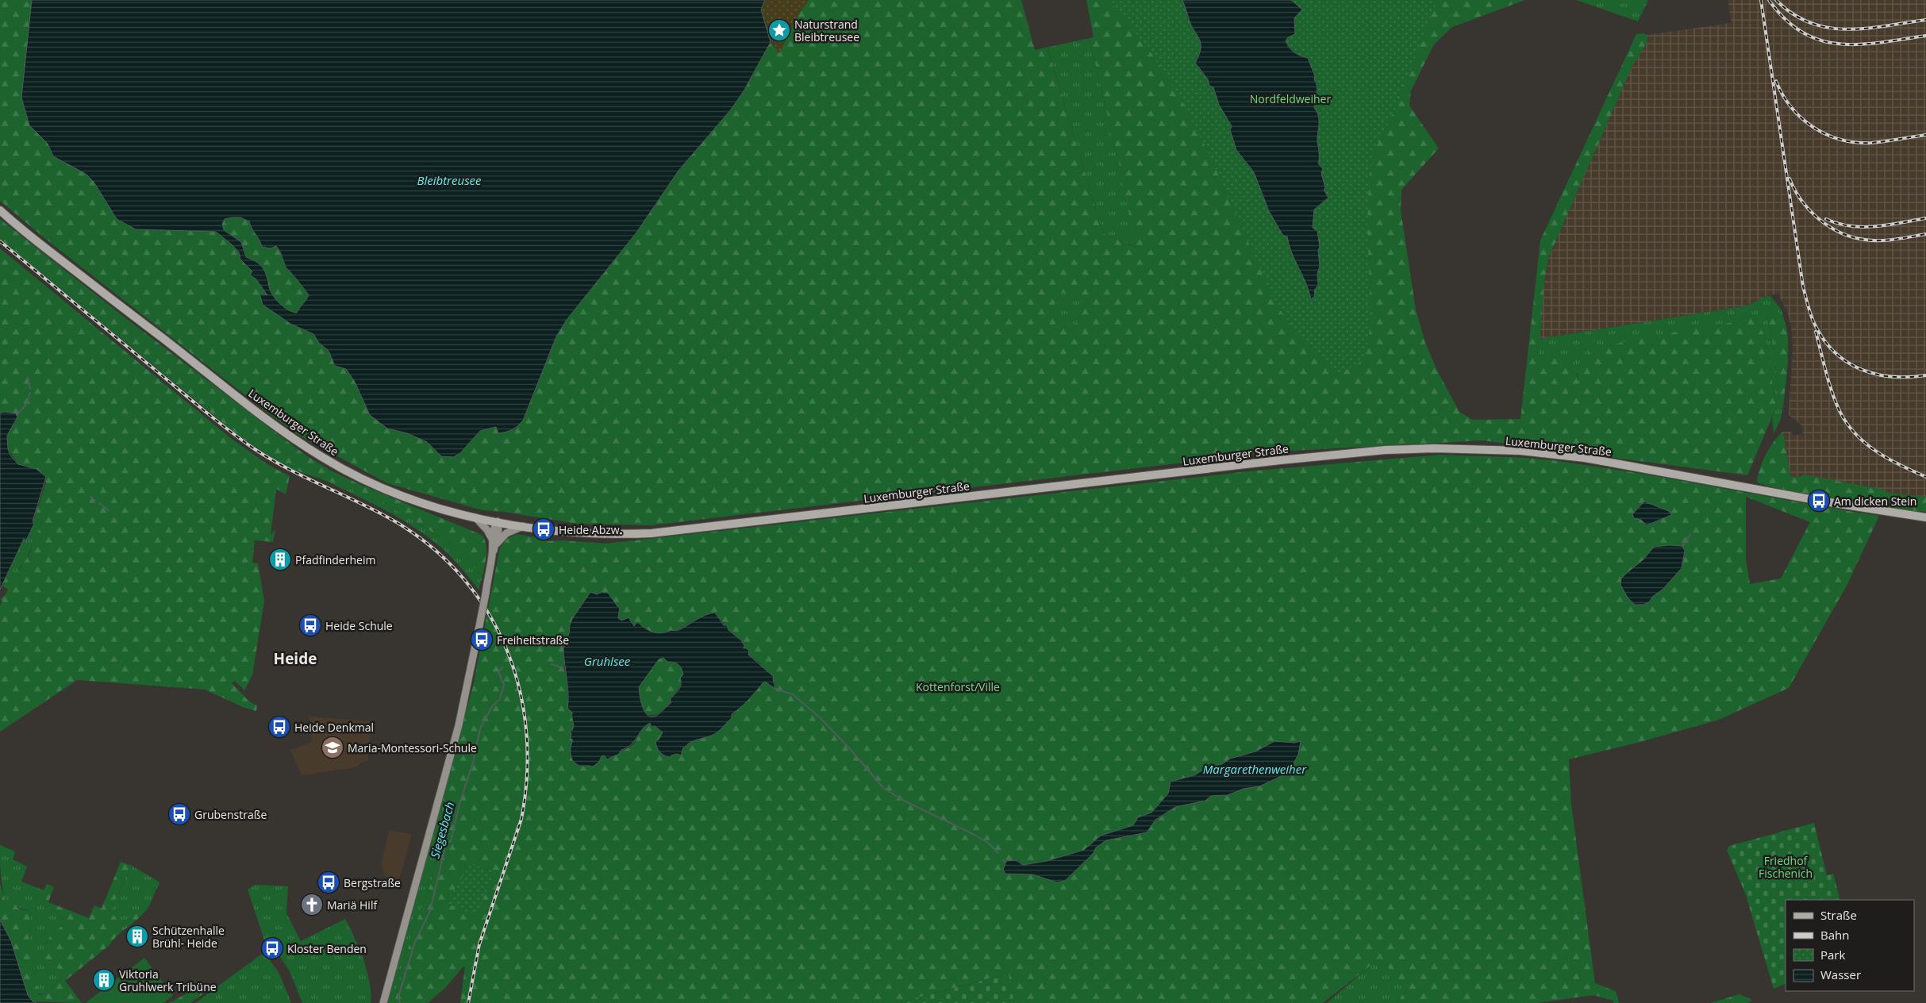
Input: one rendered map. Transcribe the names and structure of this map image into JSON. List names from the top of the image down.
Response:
{
  "streets": {
    "main road": ["Luxemburger Straße"]
  },
  "districts": ["Heide"],
  "water": [
    "Bleibtreusee",
    "Gruhlsee",
    "Margarethenweiher",
    "Siegesbach"
  ],
  "parks": ["Nordfeldweiher", "Kottenforst/Ville", "Friedhof Fischenich"],
  "places": {
    "place": ["Naturstrand Bleibtreusee"],
    "bus stop": [
      "Am dicken Stein",
      "Heide Abzw.",
      "Heide Schule",
      "Freiheitstraße",
      "Heide Denkmal",
      "Grubenstraße",
      "Bergstraße",
      "Kloster Benden"
    ],
    "building": ["Pfadfinderheim", "Schützenhalle Brühl- Heide", "Viktoria Gruhlwerk Tribüne"],
    "school or university": ["Maria-Montessori-Schule"],
    "church": ["Mariä Hilf"]
  },
  "legend": [
    "Straße",
    "Bahn",
    "Park",
    "Wasser"
  ]
}
